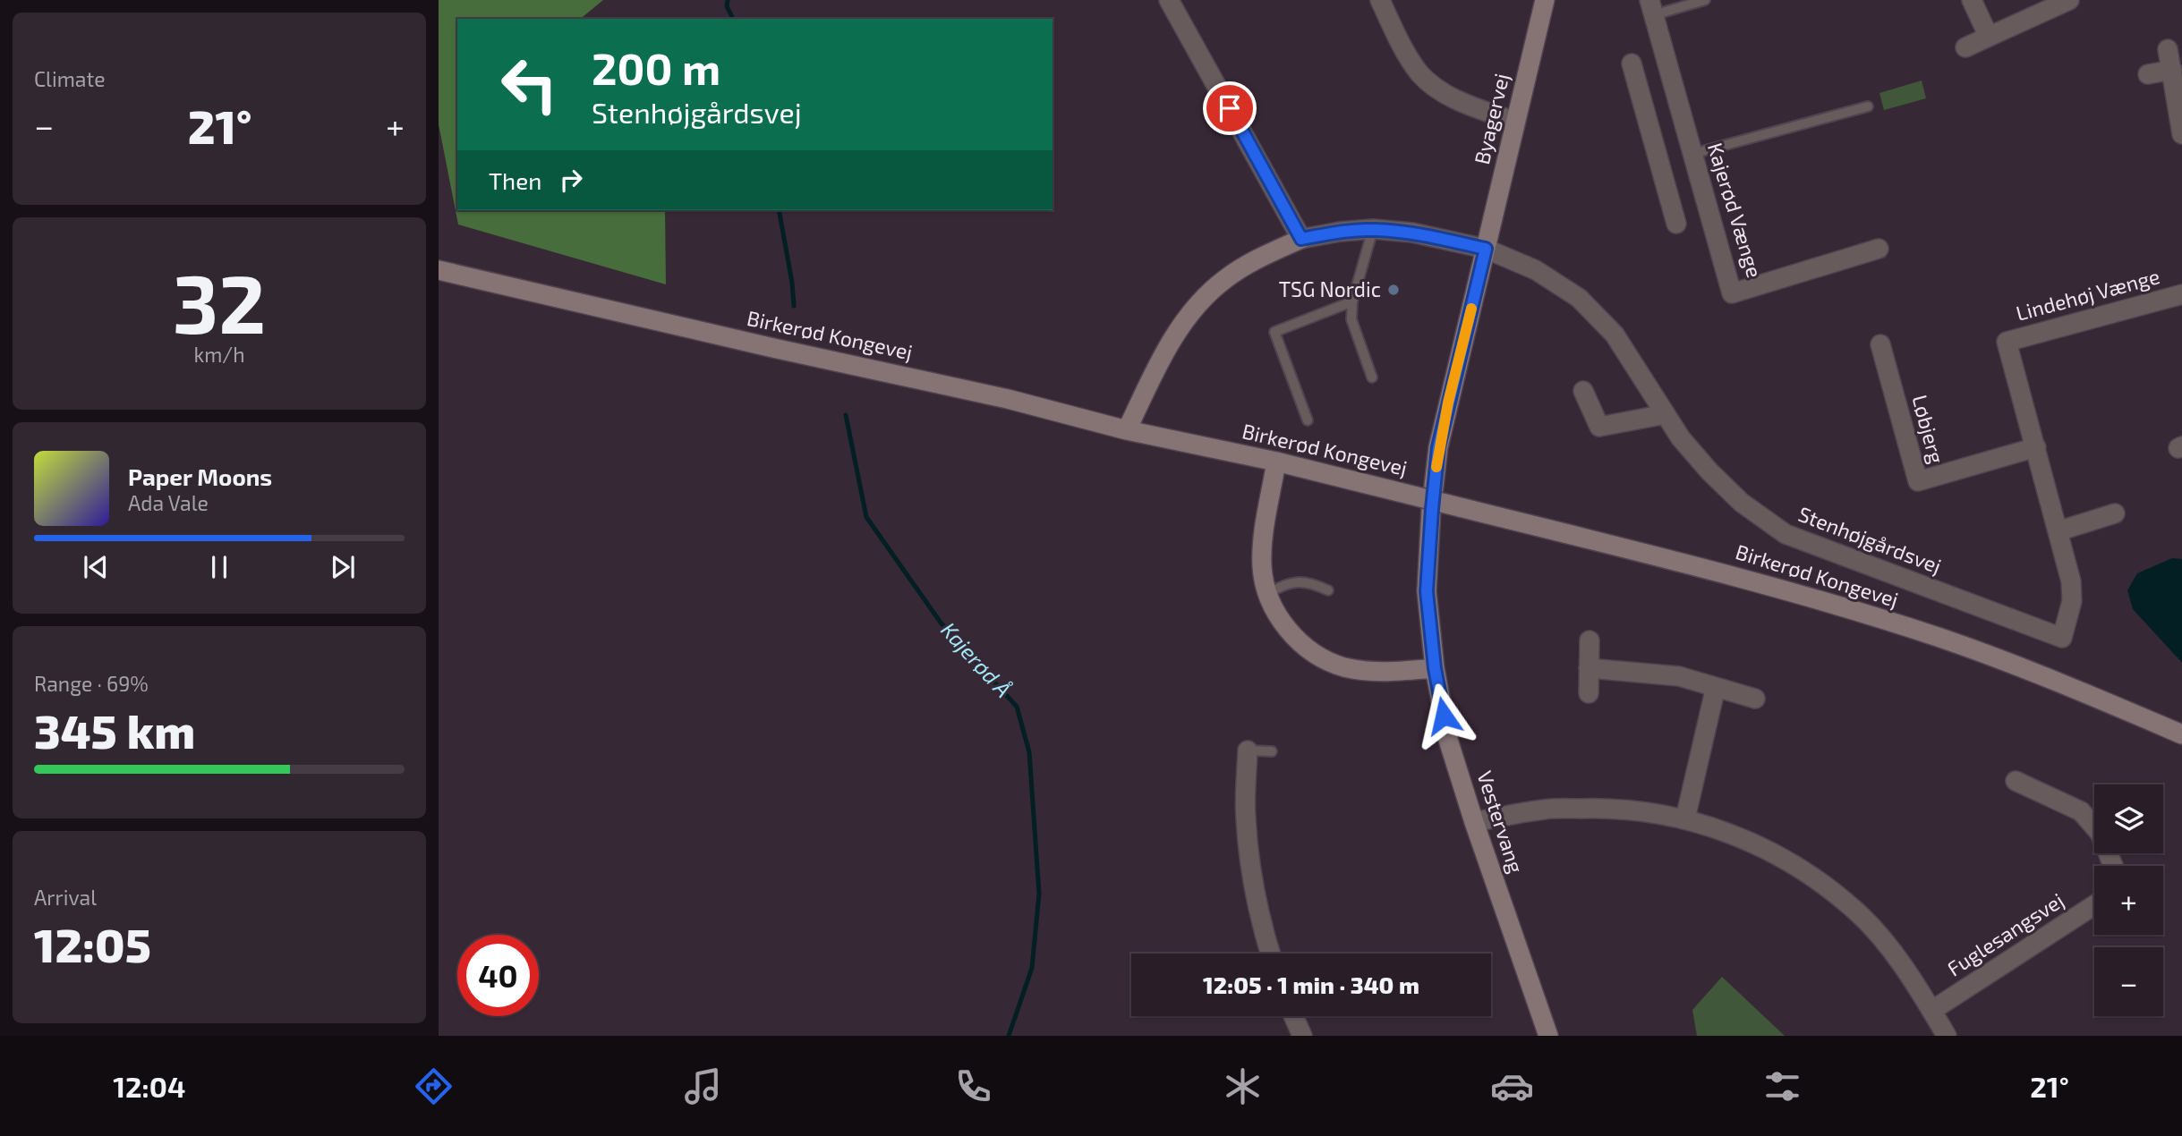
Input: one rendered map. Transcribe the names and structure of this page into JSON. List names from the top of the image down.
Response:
{
  "streets": {
    "main road": ["Byagervej", "Birkerød Kongevej", "Vestervang"],
    "street": [
      "Kajerød Vænge",
      "Lindehøj Vænge",
      "Løbjerg",
      "Stenhøjgårdsvej",
      "Fuglesangsvej"
    ]
  },
  "crossings": [
    ["Byagervej", "Stenhøjgårdsvej"],
    ["Byagervej", "Vestervang"],
    ["Lindehøj Vænge", "Løbjerg"],
    ["Stenhøjgårdsvej", "Vestervang"]
  ],
  "water": ["Kajerød Å"],
  "places": ["TSG Nordic"],
  "page": {
    "tile": [
      "Climate",
      ["32", "km/h"],
      ["Range · 69%", "345 km"],
      ["Arrival", "12:05"]
    ],
    "turn": ["200 m", "Stenhøjgårdsvej"],
    "heat": ["−", "21°", "+"],
    "then": "Then",
    "song": ["Paper Moons", "Ada Vale"],
    "map_buttons": ["+", "−"],
    "limit": "40",
    "trip": "12:05 · 1 min · 340 m",
    "tabs": ["12:04", "21°"]
  }
}
